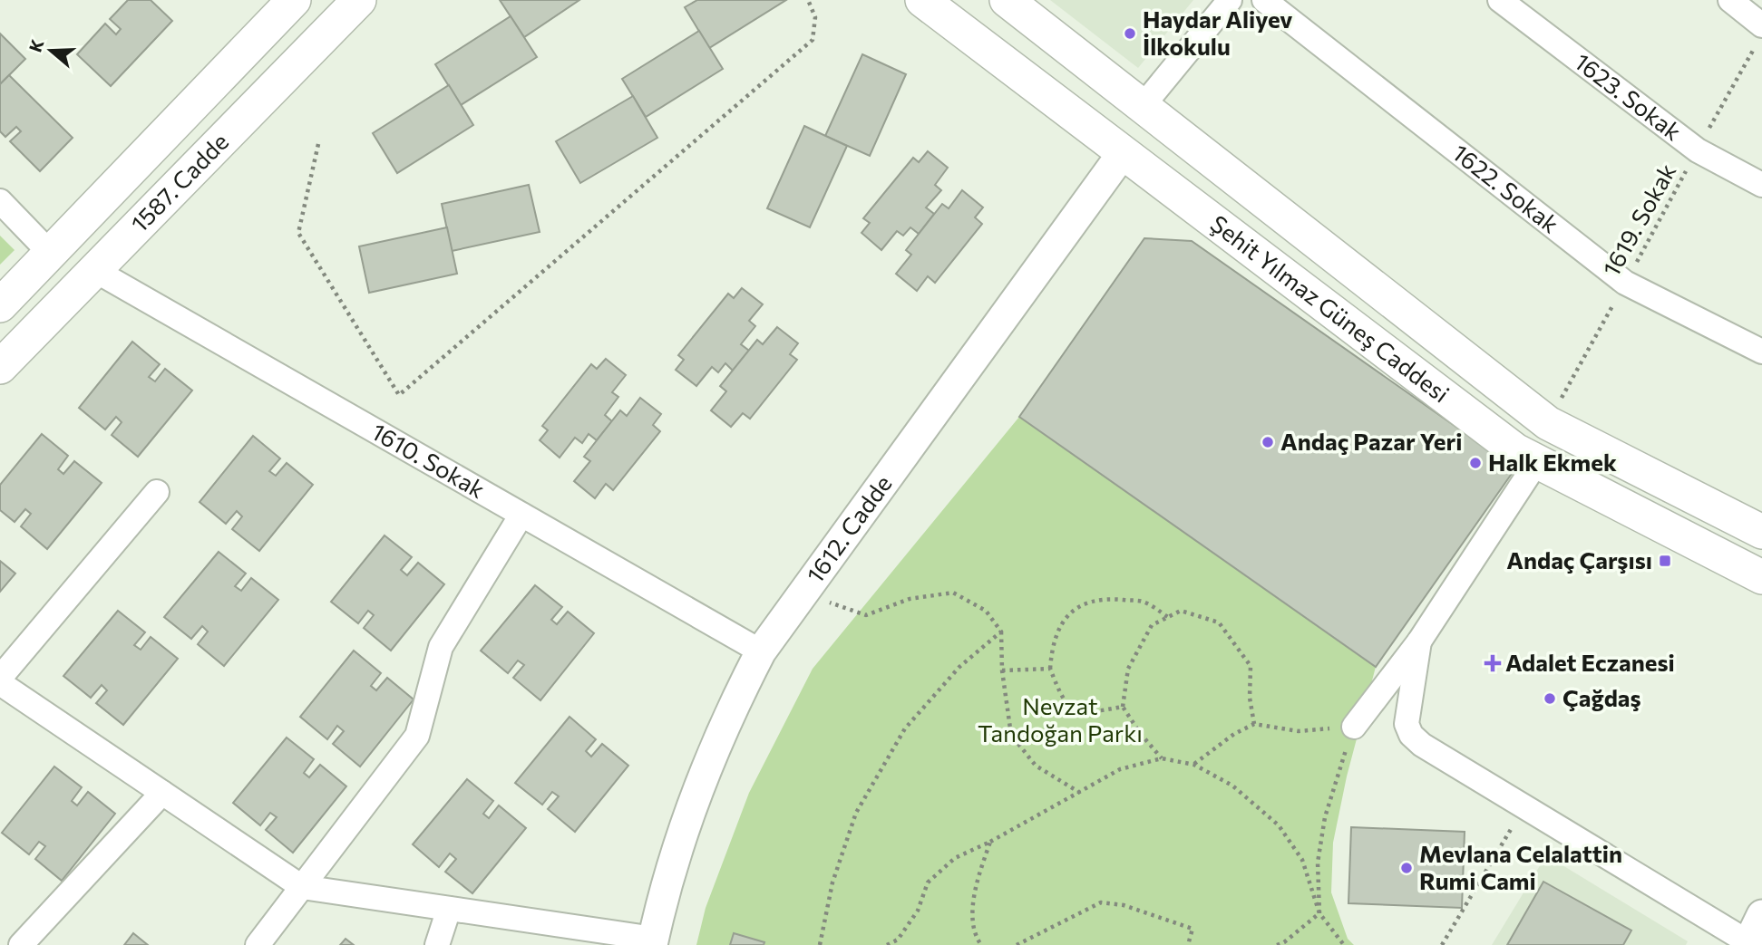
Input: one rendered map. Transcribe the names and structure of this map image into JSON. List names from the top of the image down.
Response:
{
  "streets": {
    "main road": ["1587. Cadde", "Şehit Yılmaz Güneş Caddesi"],
    "street": [
      "1623. Sokak",
      "1622. Sokak",
      "1610. Sokak",
      "1612. Cadde"
    ],
    "path": ["1619. Sokak"]
  },
  "crossings": [
    ["1623. Sokak", "1619. Sokak"],
    ["1587. Cadde", "1610. Sokak"],
    ["1622. Sokak", "1619. Sokak"],
    ["1619. Sokak", "Şehit Yılmaz Güneş Caddesi"],
    ["Şehit Yılmaz Güneş Caddesi", "1612. Cadde"],
    ["1610. Sokak", "1612. Cadde"]
  ],
  "parks": ["Nevzat Tandoğan Parkı"],
  "places": {
    "other": [
      "Haydar Aliyev İlkokulu",
      "Andaç Pazar Yeri",
      "Halk Ekmek",
      "Çağdaş",
      "Mevlana Celalattin Rumi Cami"
    ],
    "transit": ["Andaç Çarşısı"],
    "health": ["Adalet Eczanesi"]
  },
  "north": "left"
}
